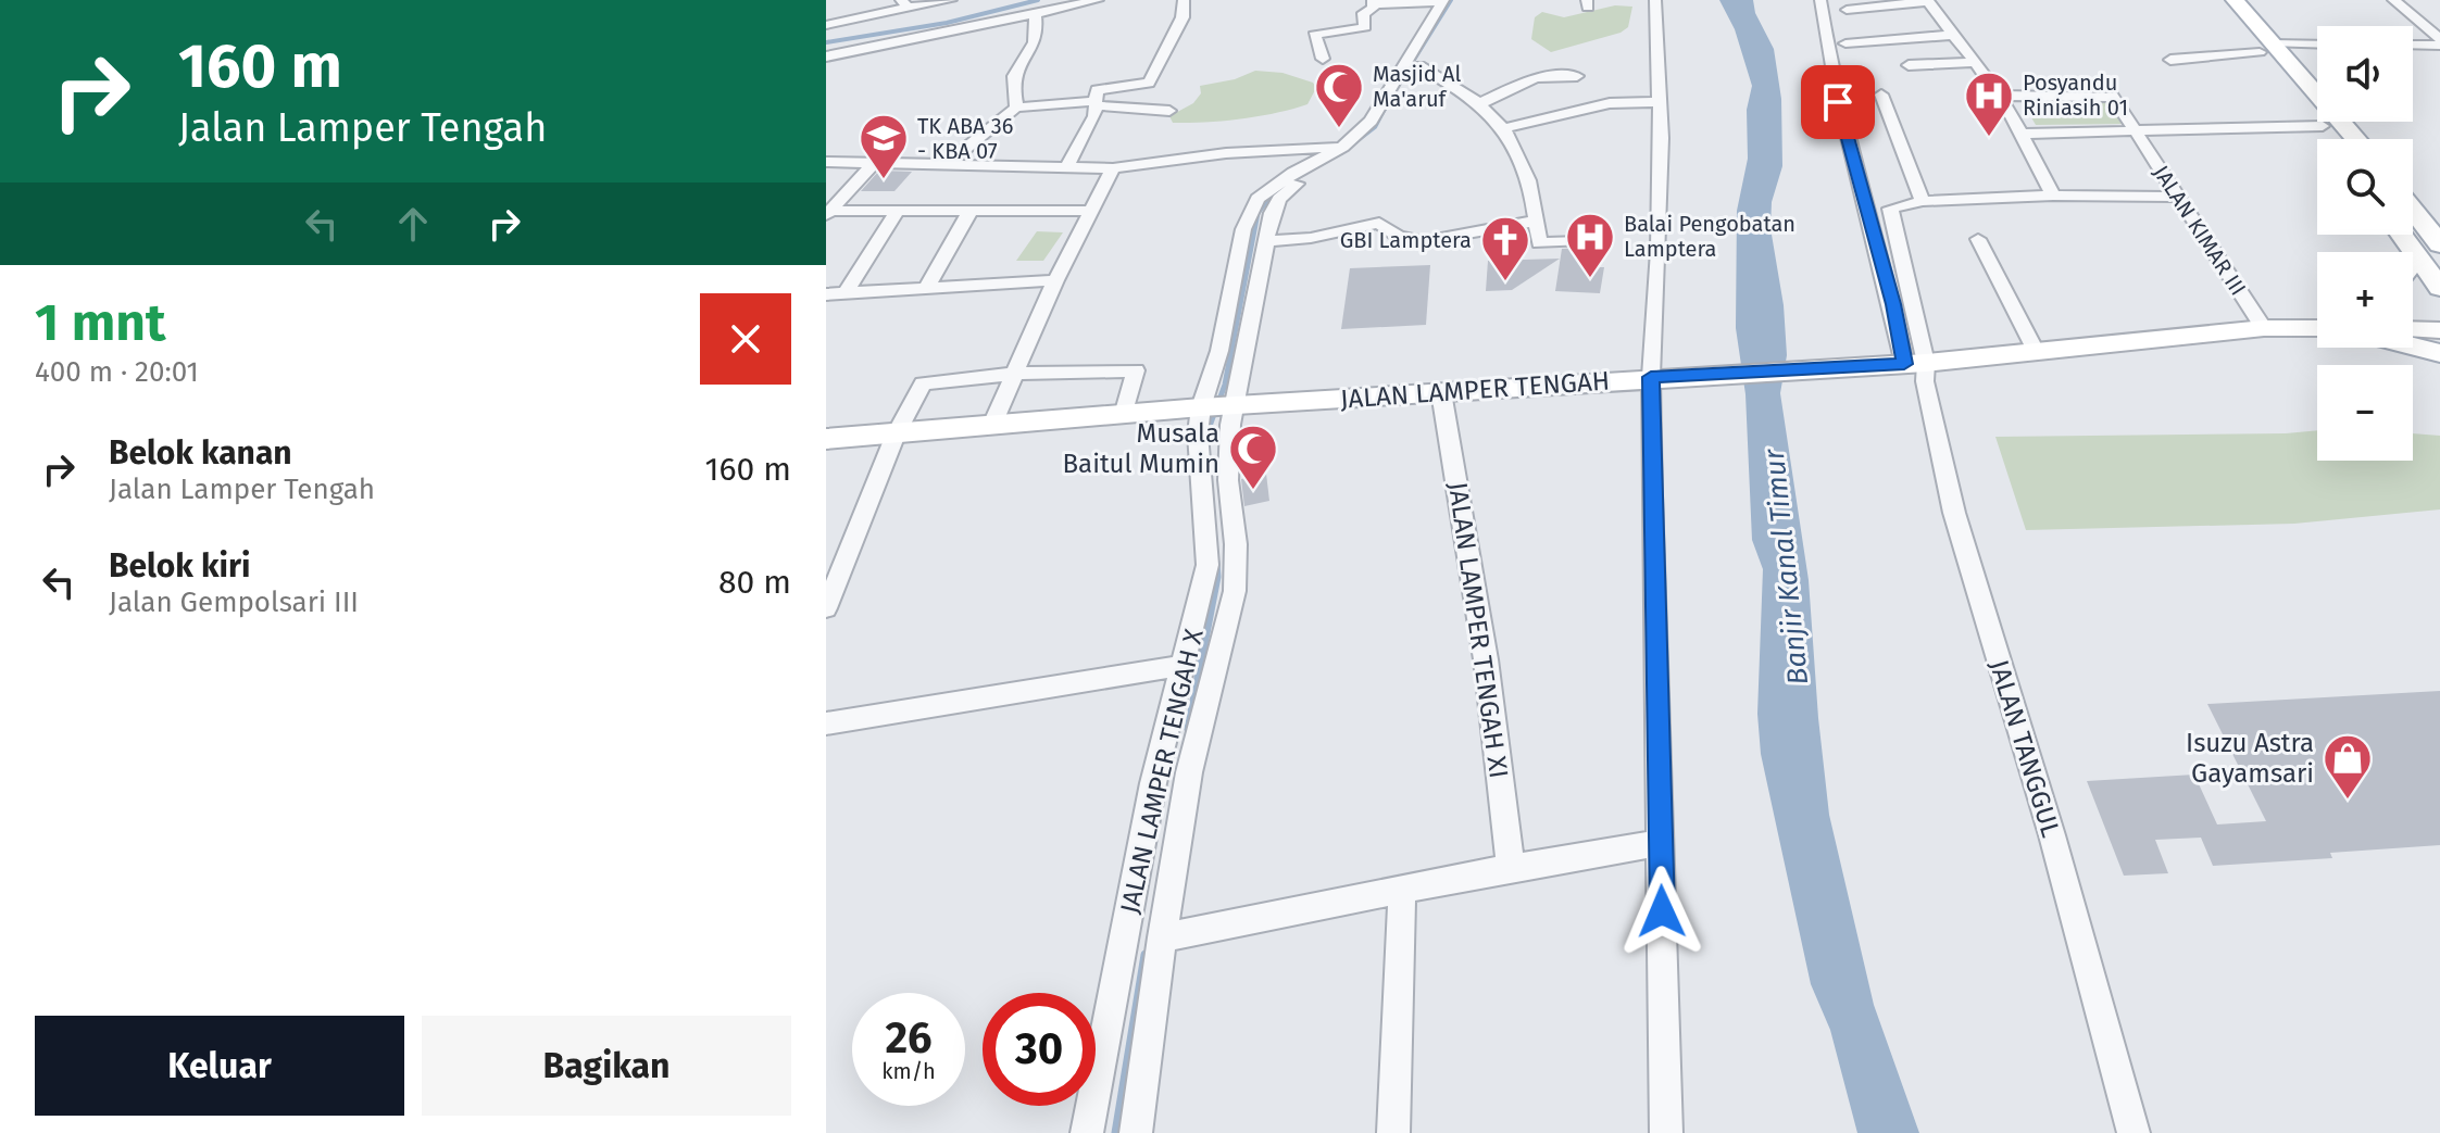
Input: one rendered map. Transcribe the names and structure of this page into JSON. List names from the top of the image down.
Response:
{
  "streets": {
    "main road": ["JALAN LAMPER TENGAH"],
    "street": [
      "JALAN KIMAR III",
      "JALAN LAMPER TENGAH XI",
      "JALAN TANGGUL",
      "JALAN LAMPER TENGAH X"
    ]
  },
  "crossings": [
    ["JALAN KIMAR III", "JALAN LAMPER TENGAH"],
    ["JALAN LAMPER TENGAH", "JALAN LAMPER TENGAH XI"],
    ["JALAN LAMPER TENGAH", "JALAN TANGGUL"],
    ["JALAN LAMPER TENGAH", "JALAN LAMPER TENGAH X"]
  ],
  "water": ["Banjir Kanal Timur"],
  "places": {
    "mosque": ["Masjid Al Ma'aruf", "Musala Baitul Mumin"],
    "hospital": ["Posyandu Riniasih 01", "Balai Pengobatan Lamptera"],
    "school or university": ["TK ABA 36 - KBA 07"],
    "church": ["GBI Lamptera"],
    "shop": ["Isuzu Astra Gayamsari"]
  },
  "page": {
    "turn": ["160 m", "Jalan Lamper Tengah"],
    "map_buttons": ["+", "−"],
    "heading": ["1 mnt", "400 m · 20:01"],
    "list": [
      {
        "name": "Belok kanan",
        "note": "Jalan Lamper Tengah",
        "value": "160 m"
      },
      {
        "name": "Belok kiri",
        "note": "Jalan Gempolsari III",
        "value": "80 m"
      }
    ],
    "speed": "26 km/h",
    "limit": "30",
    "buttons": ["Keluar", "Bagikan"]
  }
}
